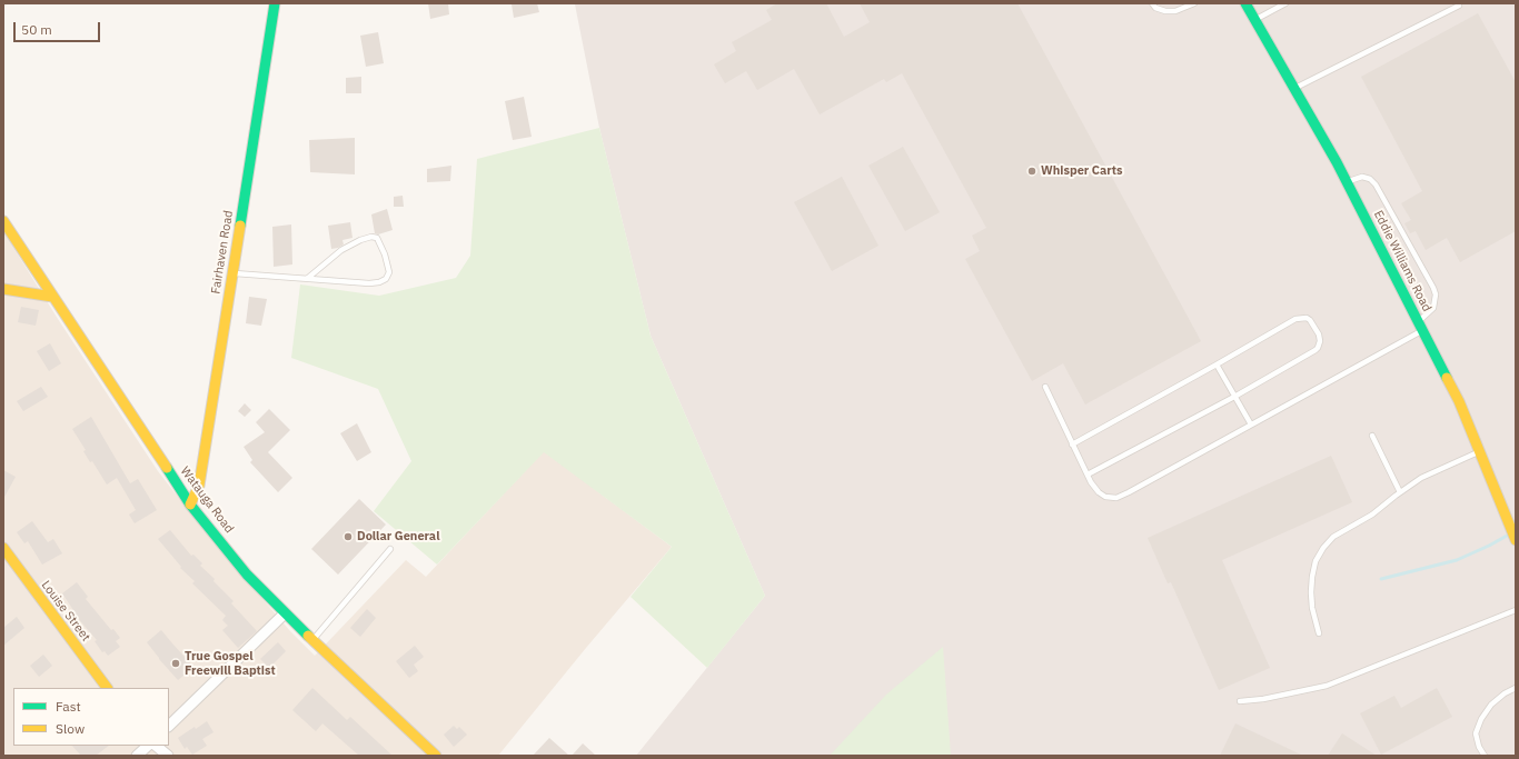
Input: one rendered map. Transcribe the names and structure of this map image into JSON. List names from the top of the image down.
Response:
{
  "streets": {
    "street": [
      "Fairhaven Road",
      "Eddie Williams Road",
      "Watauga Road",
      "Louise Street"
    ]
  },
  "crossings": [
    ["Fairhaven Road", "Watauga Road"]
  ],
  "places": ["Whisper Carts", "Dollar General", "True Gospel Freewill Baptist"],
  "legend": ["Fast", "Slow"],
  "scale_bar": "50 m"
}
